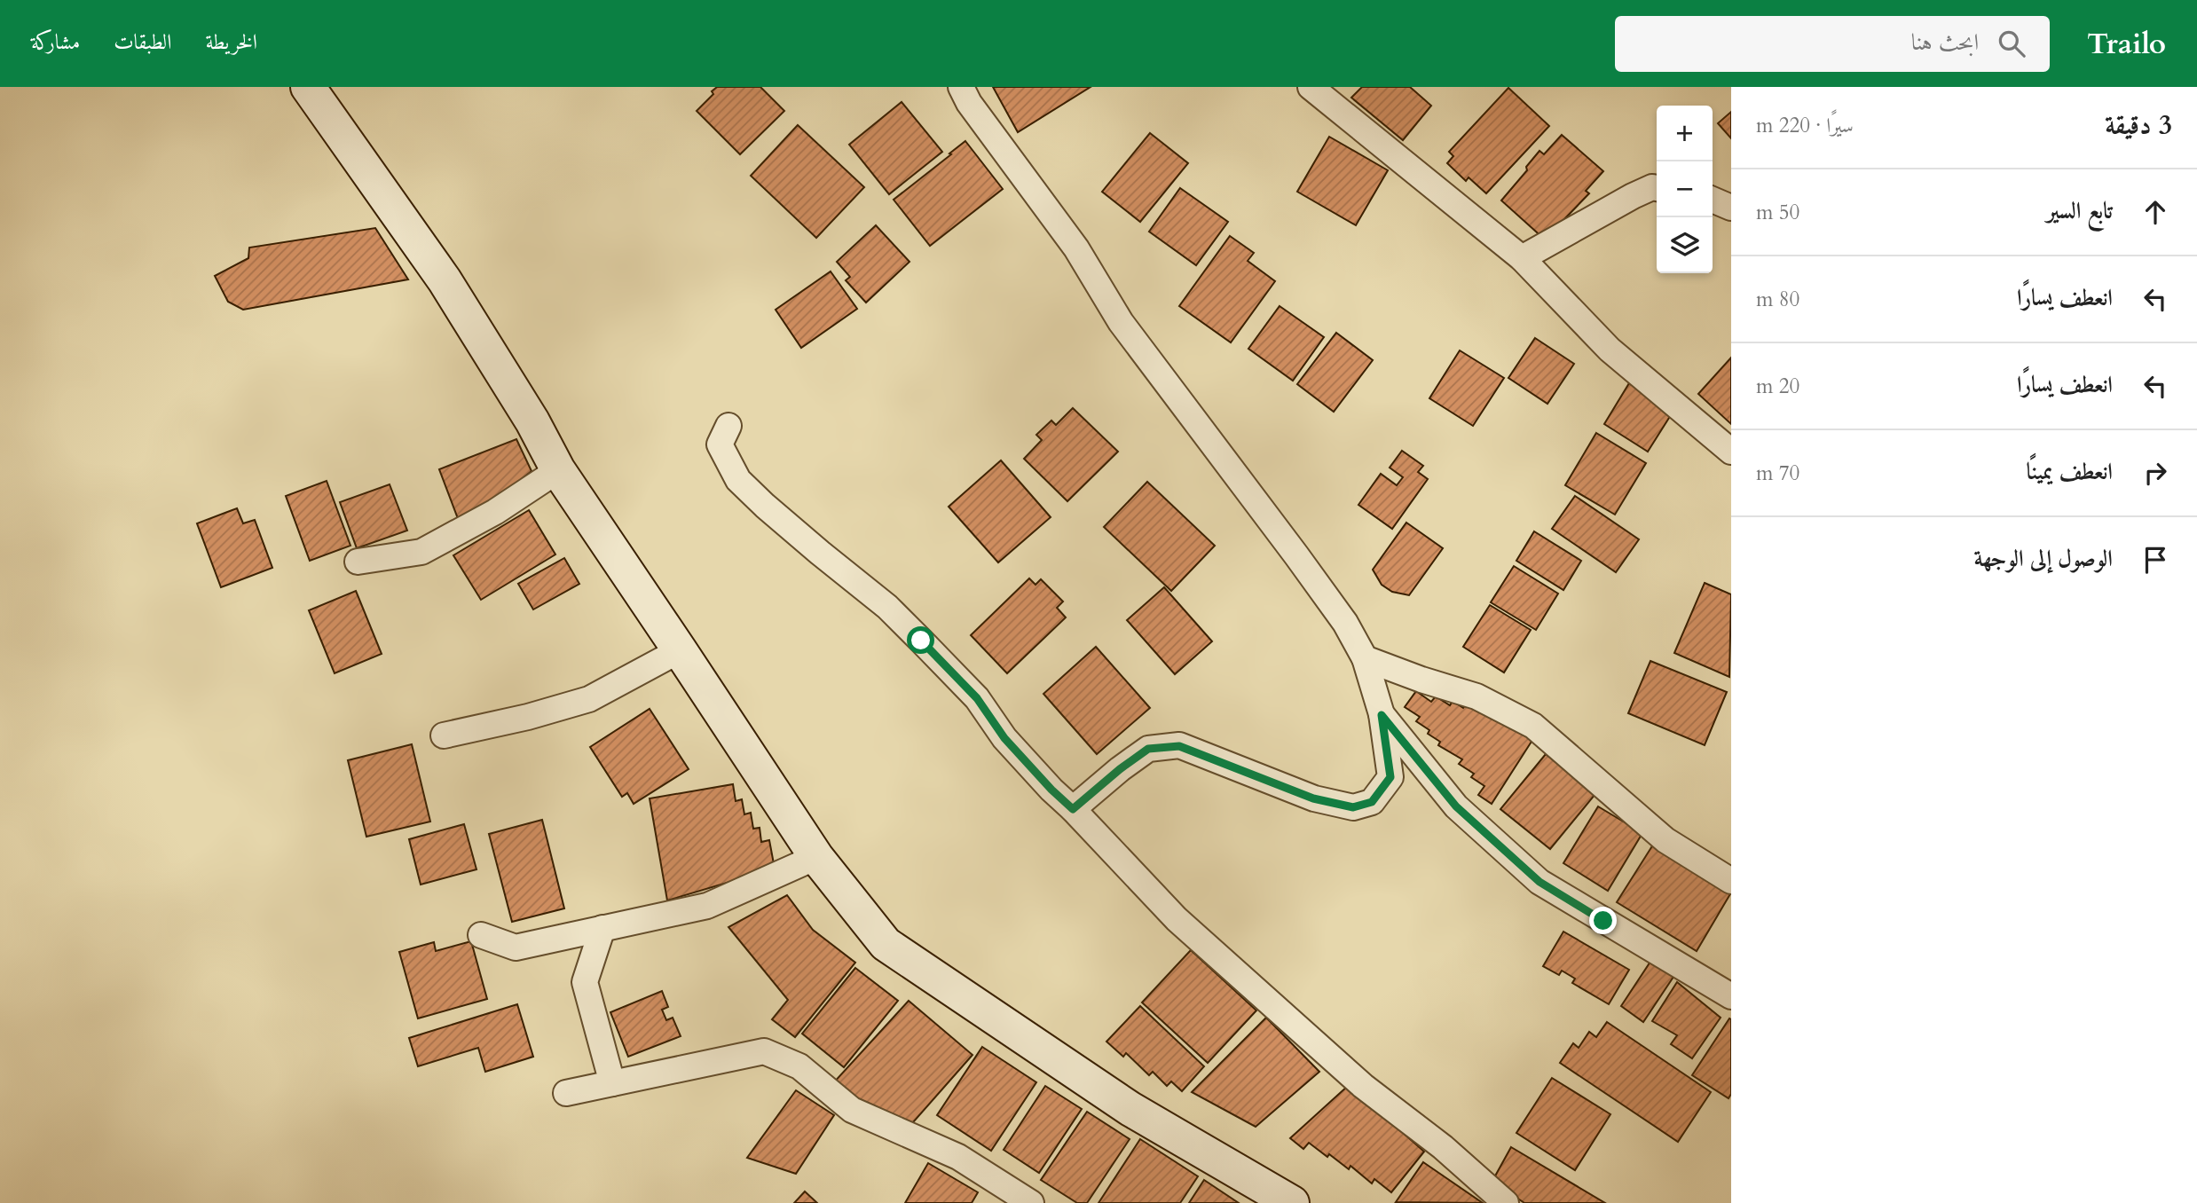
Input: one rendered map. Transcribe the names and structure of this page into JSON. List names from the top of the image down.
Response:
{
  "page": {
    "header": "Trailo",
    "search": "ابحث هنا",
    "nav": ["الخريطة", "الطبقات", "مشاركة"],
    "heading": ["3 دقيقة", "سيرًا · 220 m"],
    "map_buttons": ["+", "−"],
    "list": [
      ["تابع السير", "50 m"],
      ["انعطف يسارًا", "80 m"],
      ["انعطف يسارًا", "20 m"],
      ["انعطف يمينًا", "70 m"],
      "الوصول إلى الوجهة"
    ]
  }
}
